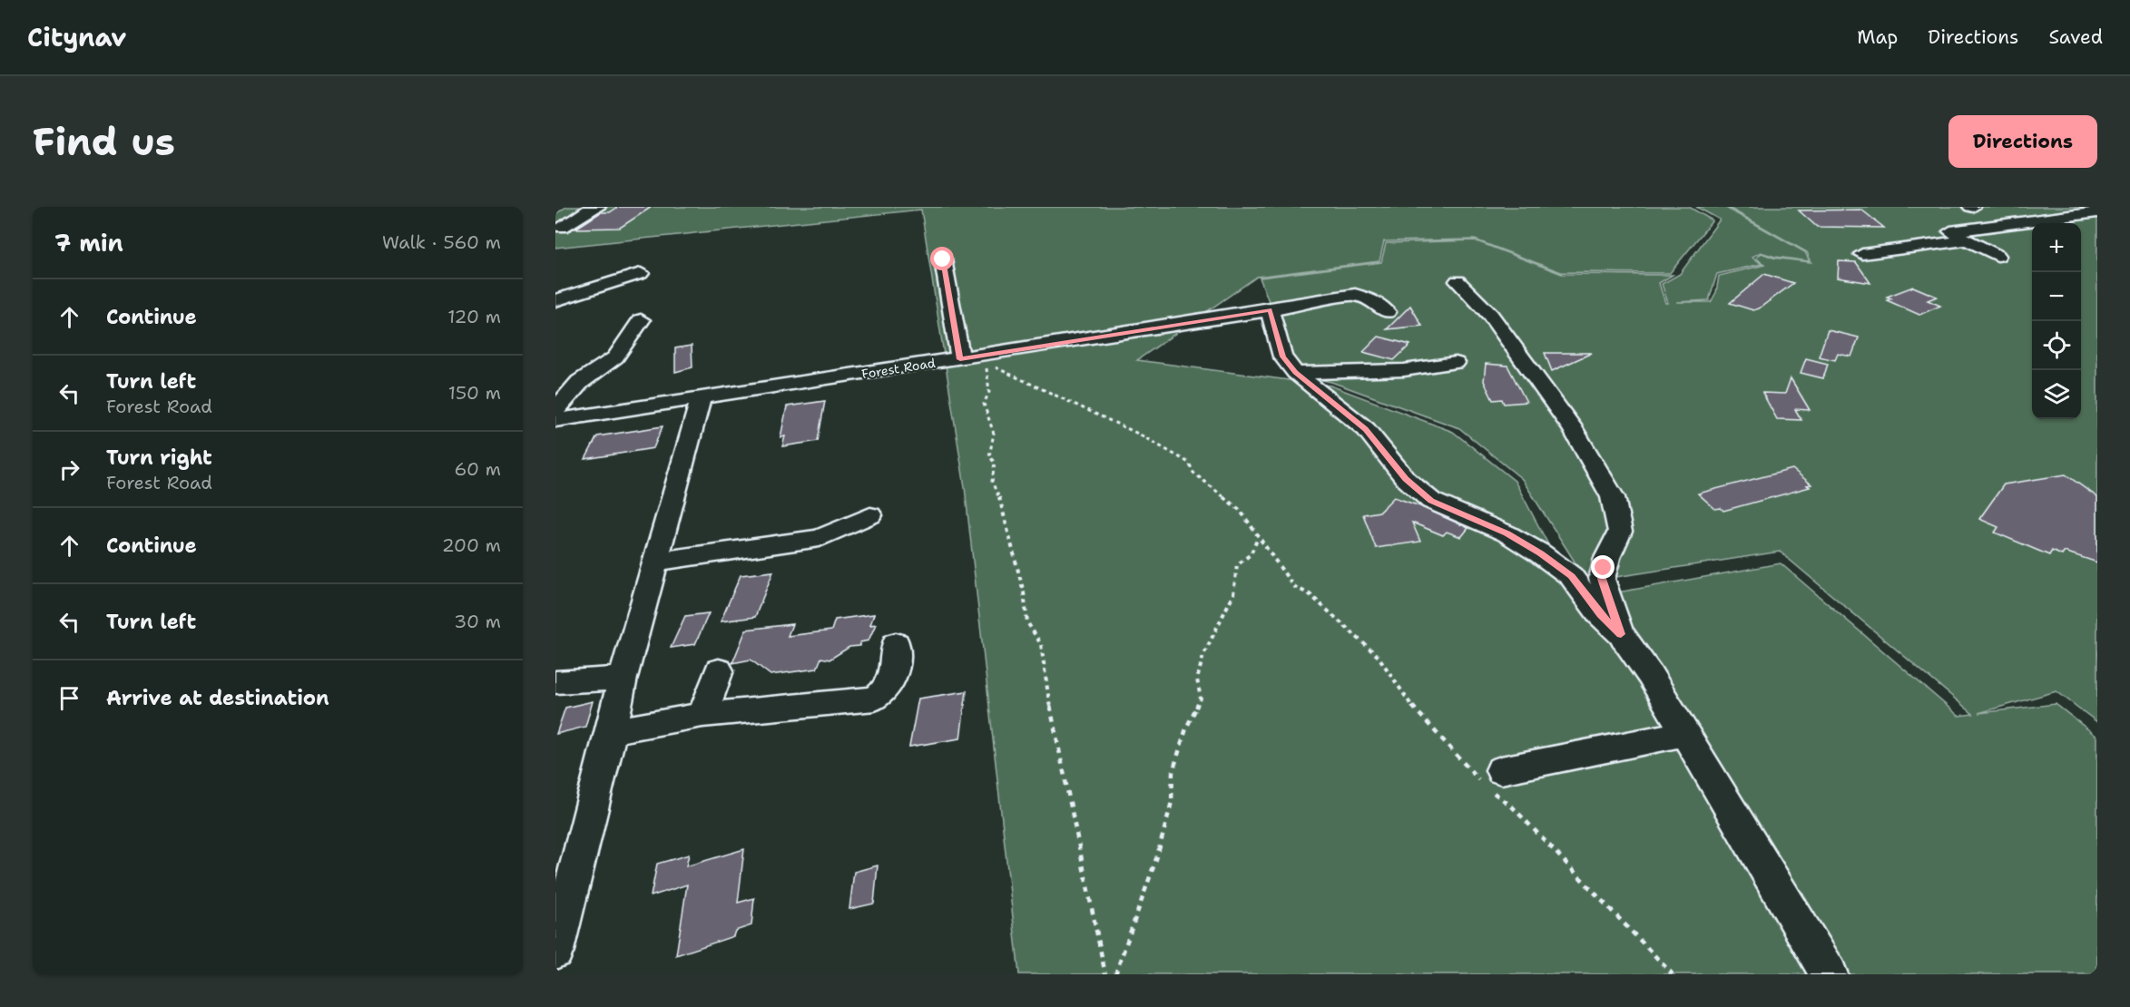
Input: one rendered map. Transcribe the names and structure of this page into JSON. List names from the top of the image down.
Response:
{
  "streets": {
    "street": ["Forest Road"]
  },
  "page": {
    "header": "Citynav",
    "nav": ["Map", "Directions", "Saved"],
    "buttons": "Directions",
    "title": "Find us",
    "heading": ["7 min", "Walk · 560 m"],
    "map_buttons": ["+", "−"],
    "list": [
      ["Continue", "120 m"],
      ["Turn left", "Forest Road", "150 m"],
      ["Turn right", "Forest Road", "60 m"],
      ["Continue", "200 m"],
      ["Turn left", "30 m"],
      "Arrive at destination"
    ]
  }
}
